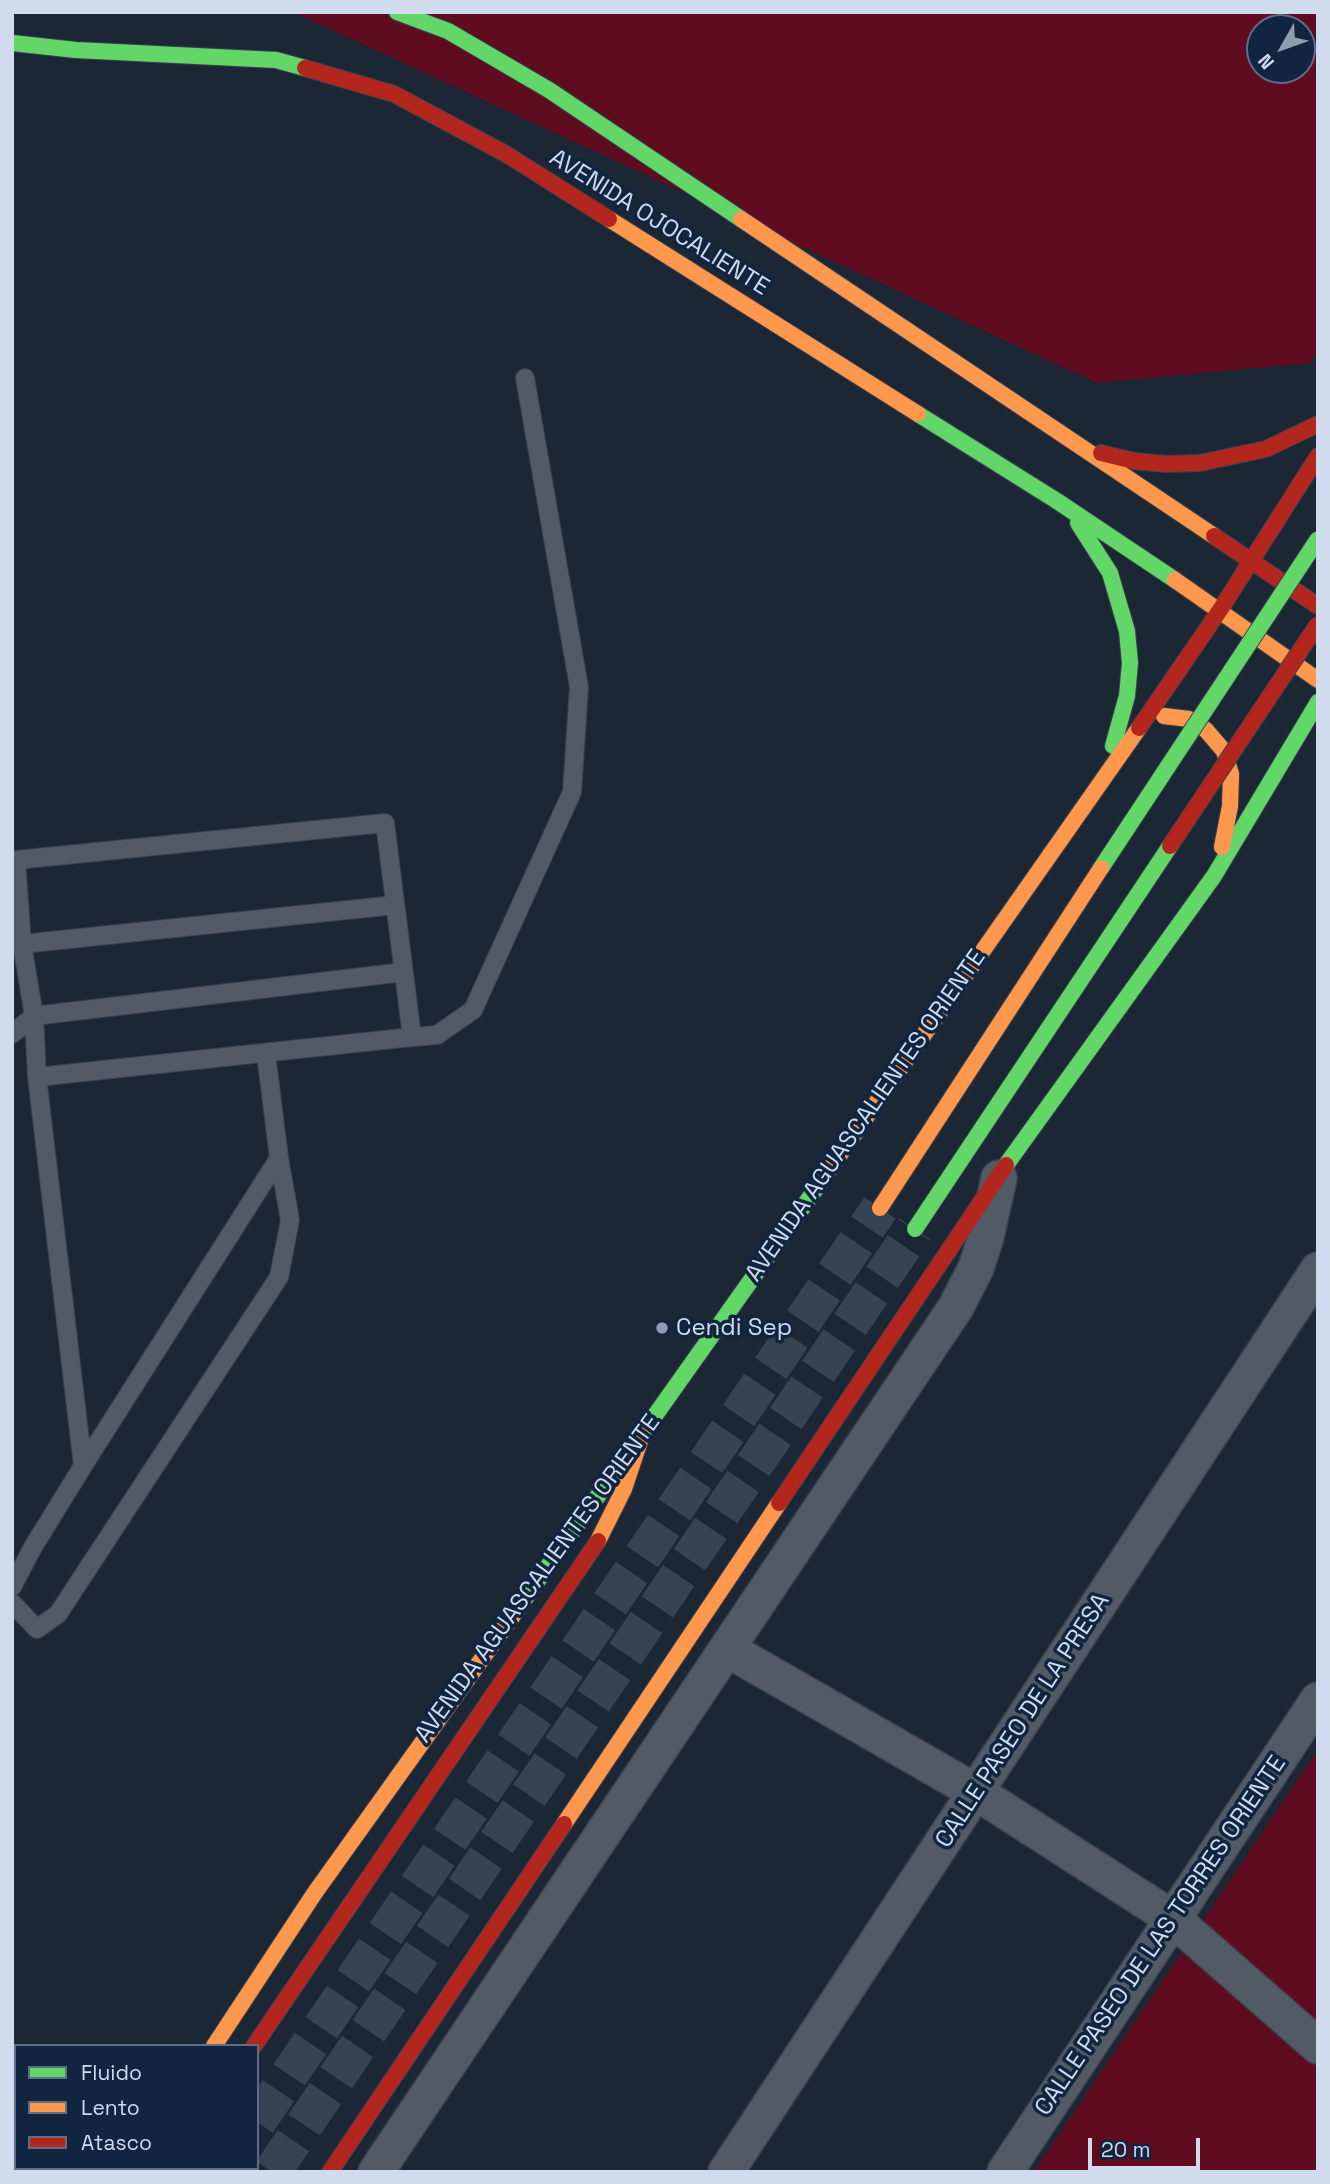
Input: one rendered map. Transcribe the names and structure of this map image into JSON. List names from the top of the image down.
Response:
{
  "streets": {
    "main road": ["AVENIDA OJOCALIENTE", "AVENIDA AGUASCALIENTES ORIENTE"],
    "street": ["CALLE PASEO DE LA PRESA", "CALLE PASEO DE LAS TORRES ORIENTE"]
  },
  "crossings": [
    ["AVENIDA OJOCALIENTE", "AVENIDA AGUASCALIENTES ORIENTE"]
  ],
  "places": ["Cendi Sep"],
  "legend": ["Fluido", "Lento", "Atasco"],
  "scale_bar": "20 m",
  "north": "bottom left"
}
